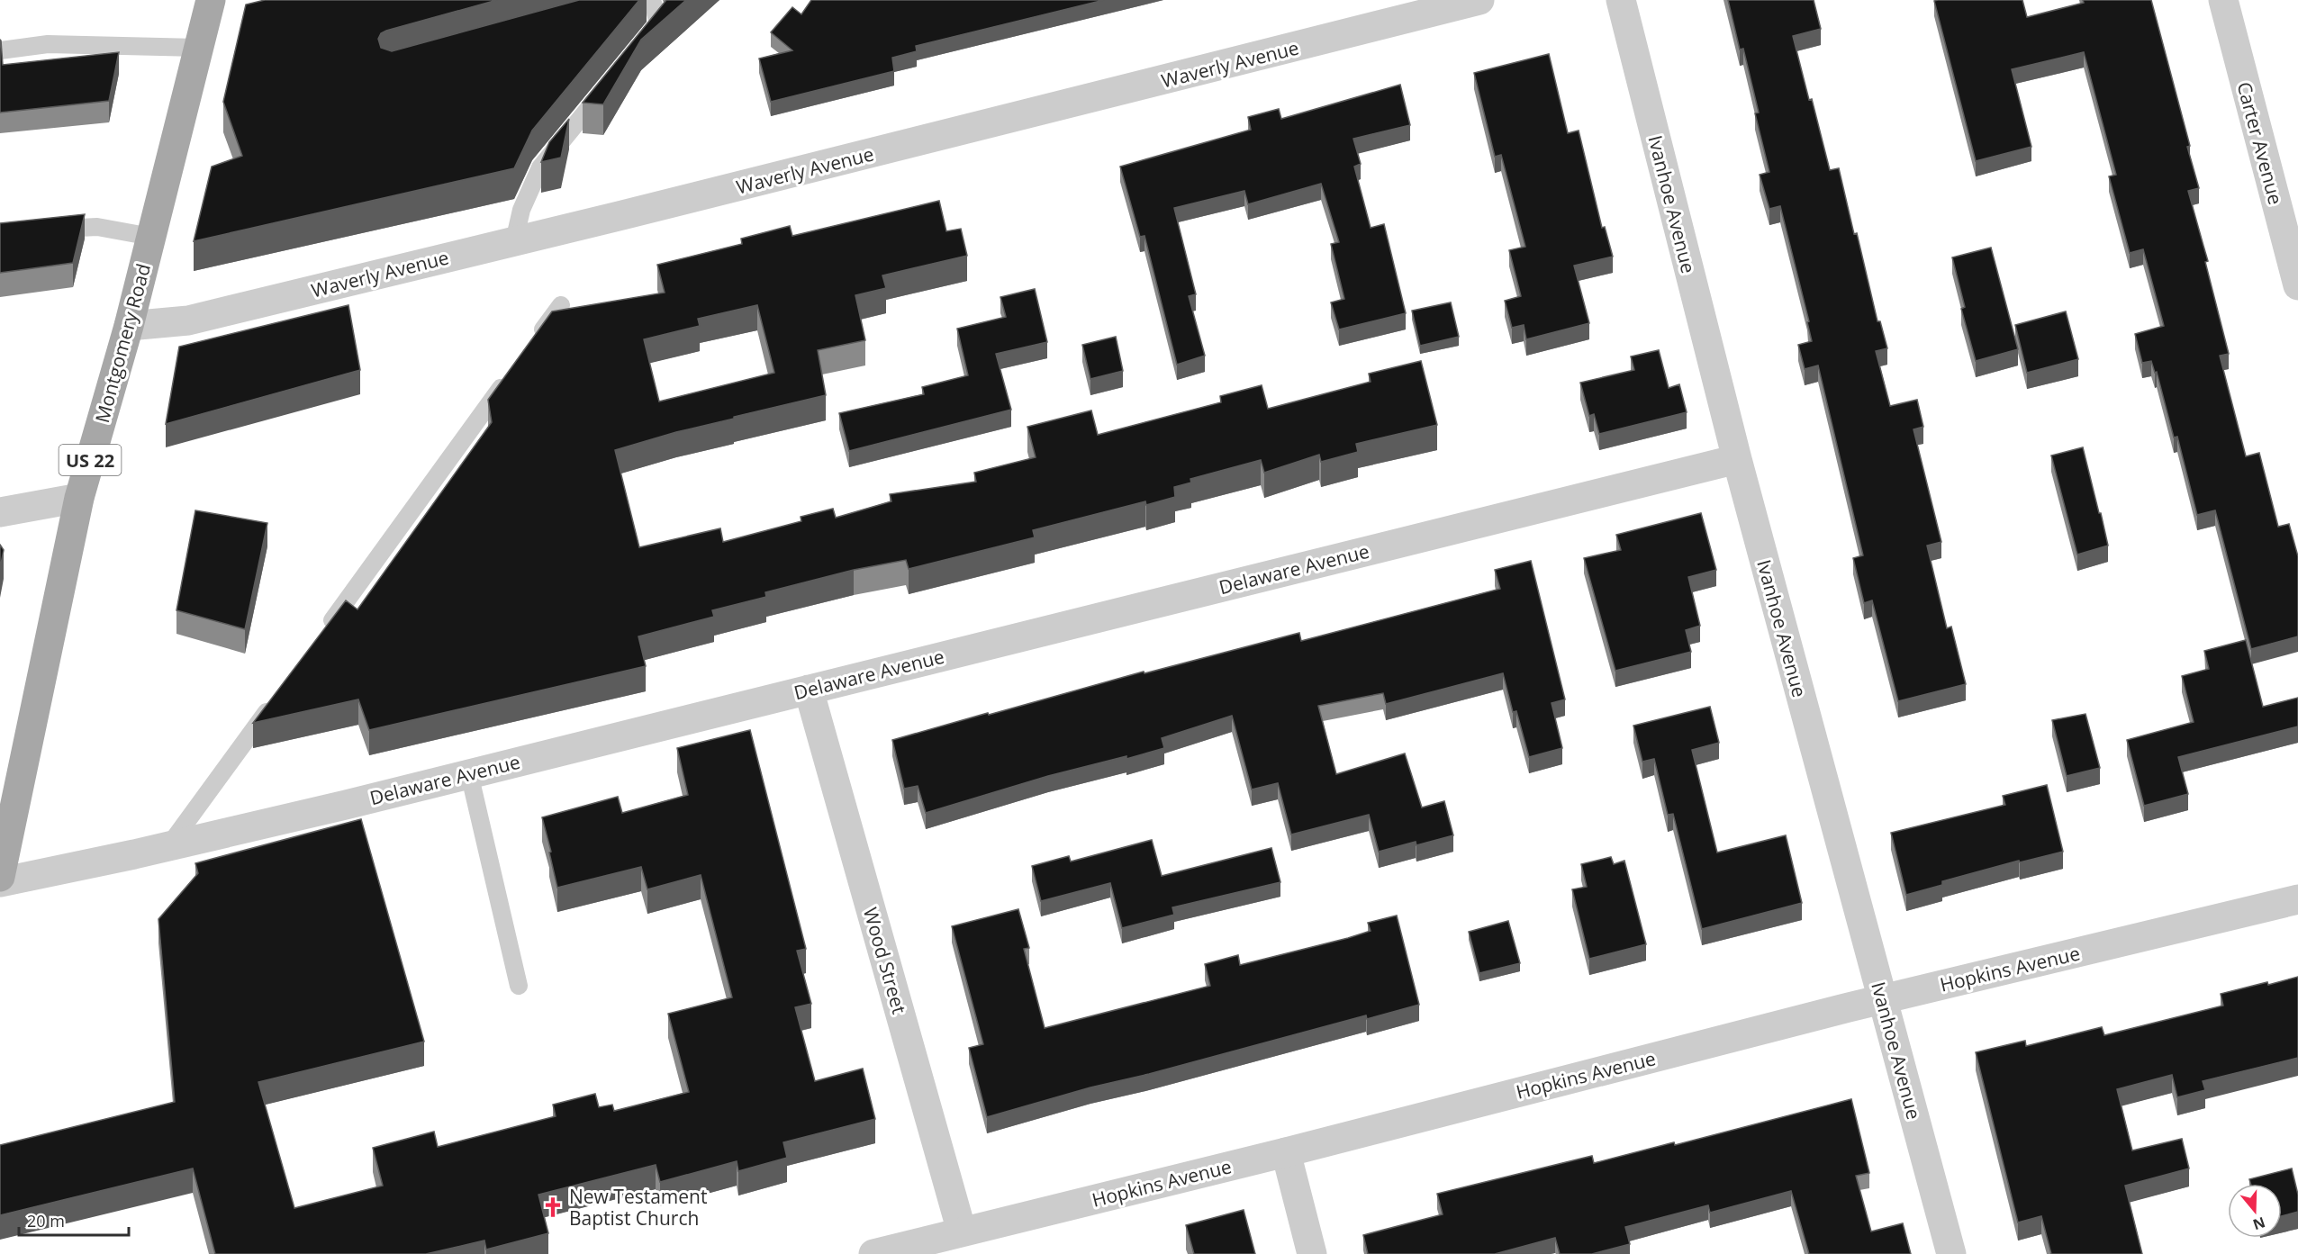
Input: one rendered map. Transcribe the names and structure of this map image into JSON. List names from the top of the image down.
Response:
{
  "streets": {
    "main road": ["Montgomery Road", "US 22"],
    "street": [
      "Waverly Avenue",
      "Carter Avenue",
      "Ivanhoe Avenue",
      "Delaware Avenue",
      "Wood Street",
      "Hopkins Avenue"
    ]
  },
  "crossings": [
    ["Waverly Avenue", "Montgomery Road"],
    ["Ivanhoe Avenue", "Delaware Avenue"],
    ["Ivanhoe Avenue", "Hopkins Avenue"],
    ["Delaware Avenue", "Wood Street"],
    ["Wood Street", "Hopkins Avenue"]
  ],
  "places": {
    "church": ["New Testament Baptist Church"]
  },
  "scale_bar": "20 m",
  "north": "bottom"
}
